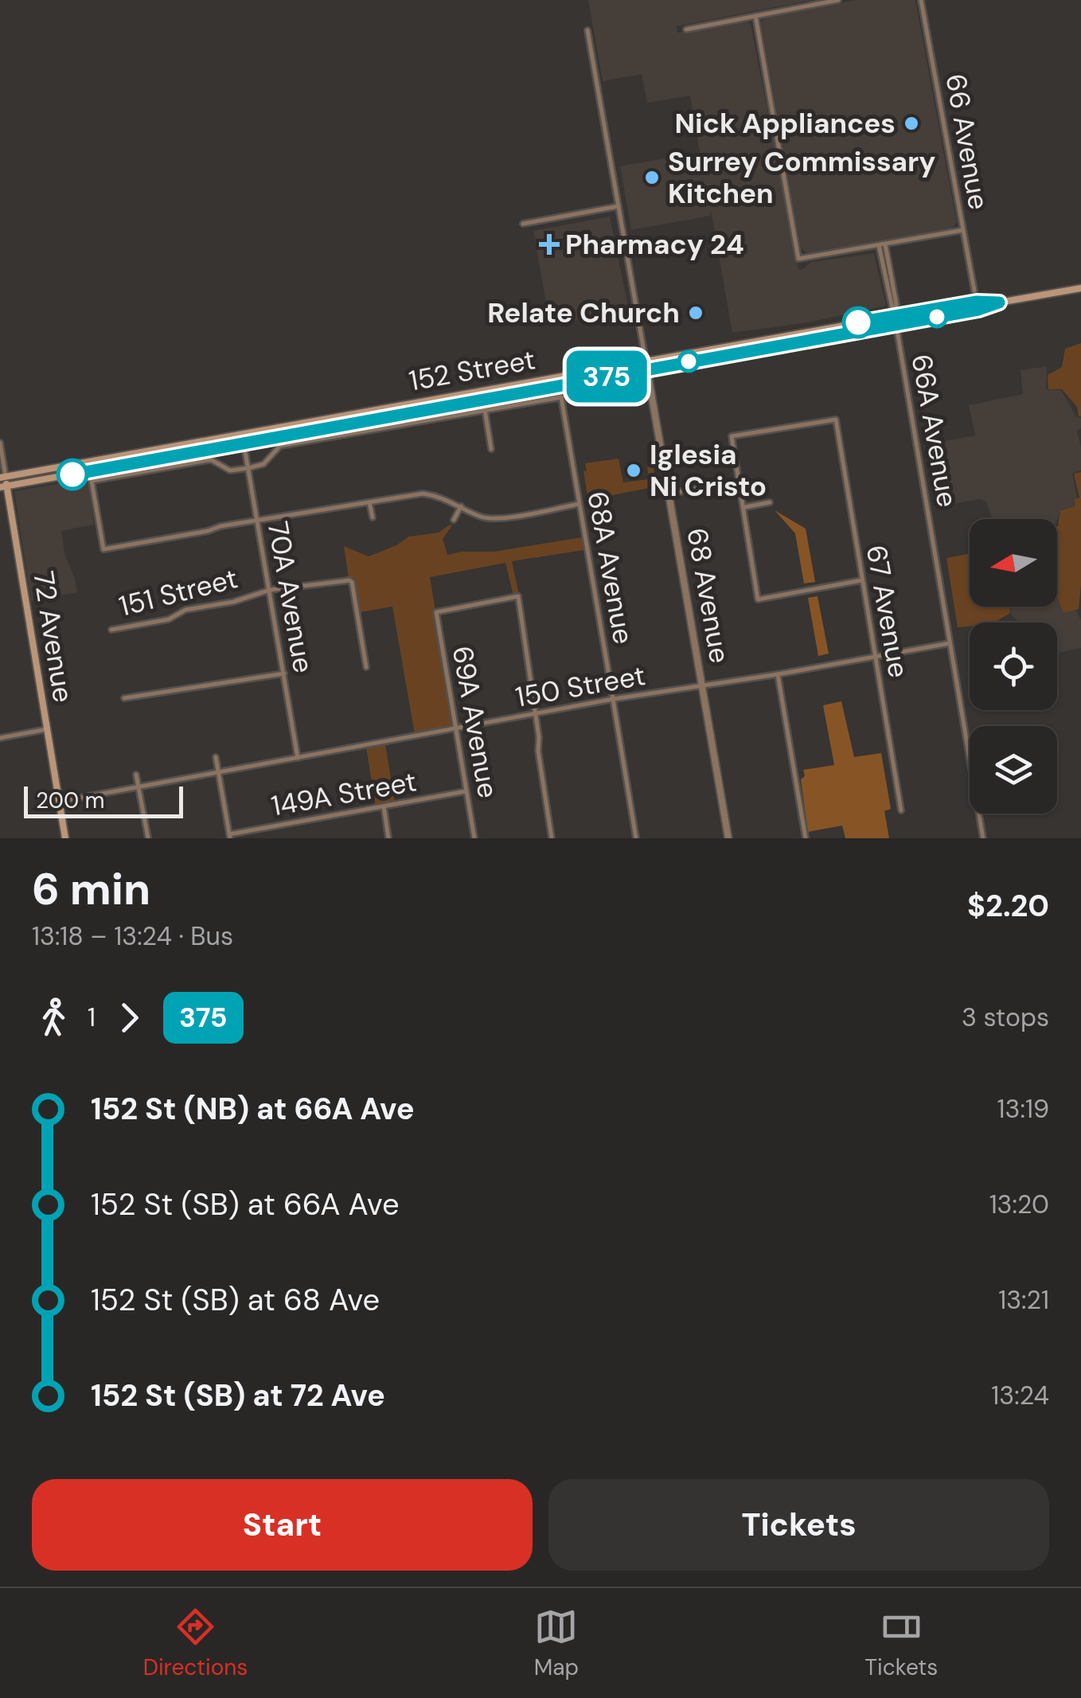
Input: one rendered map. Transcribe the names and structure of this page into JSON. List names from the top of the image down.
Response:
{
  "streets": {
    "main road": ["152 Street", "72 Avenue"],
    "street": [
      "66 Avenue",
      "66A Avenue",
      "68A Avenue",
      "151 Street",
      "68 Avenue",
      "70A Avenue",
      "67 Avenue",
      "150 Street",
      "69A Avenue",
      "149A Street"
    ]
  },
  "crossings": [
    ["152 Street", "66A Avenue"],
    ["152 Street", "68 Avenue"],
    ["152 Street", "70A Avenue"],
    ["152 Street", "72 Avenue"],
    ["66A Avenue", "150 Street"],
    ["68A Avenue", "150 Street"],
    ["151 Street", "70A Avenue"],
    ["68 Avenue", "150 Street"],
    ["70A Avenue", "150 Street"],
    ["67 Avenue", "150 Street"],
    ["72 Avenue", "150 Street"],
    ["150 Street", "69A Avenue"],
    ["69A Avenue", "149A Street"]
  ],
  "places": {
    "other": [
      "Nick Appliances",
      "Surrey Commissary Kitchen",
      "Relate Church",
      "Iglesia Ni Cristo"
    ],
    "health": ["Pharmacy 24"]
  },
  "lines": ["bus line 375"],
  "scale_bar": "200 m",
  "north": "left",
  "page": {
    "on_map": "375",
    "scale": "200 m",
    "heading": ["6 min", "13:18 – 13:24 · Bus", "$2.20"],
    "legs": ["1", "375", "3 stops"],
    "list": [
      {
        "name": "152 St (NB) at 66A Ave",
        "value": "13:19"
      },
      {
        "name": "152 St (SB) at 66A Ave",
        "value": "13:20"
      },
      {
        "name": "152 St (SB) at 68 Ave",
        "value": "13:21"
      },
      {
        "name": "152 St (SB) at 72 Ave",
        "value": "13:24"
      }
    ],
    "buttons": ["Start", "Tickets"],
    "tabs": ["Directions", "Map", "Tickets"]
  }
}
